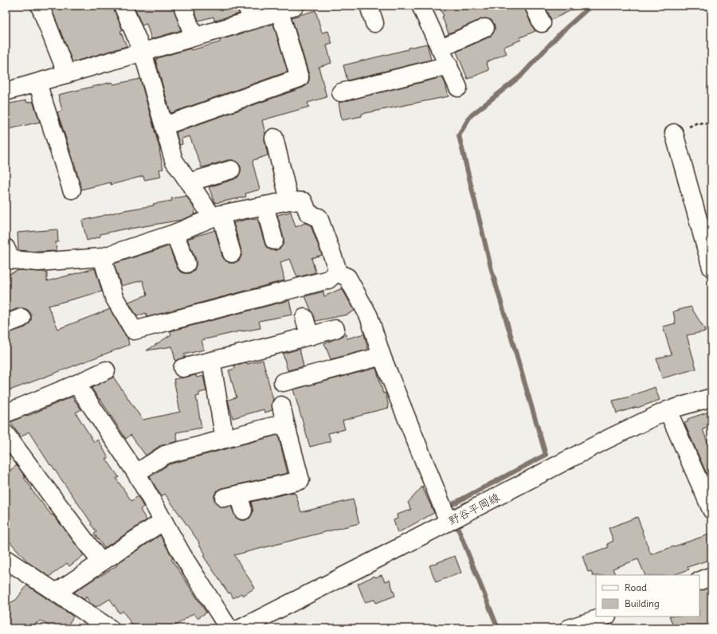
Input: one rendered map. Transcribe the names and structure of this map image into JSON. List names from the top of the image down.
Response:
{
  "streets": {
    "street": ["野谷平岡線"]
  },
  "legend": ["Road", "Building"]
}
